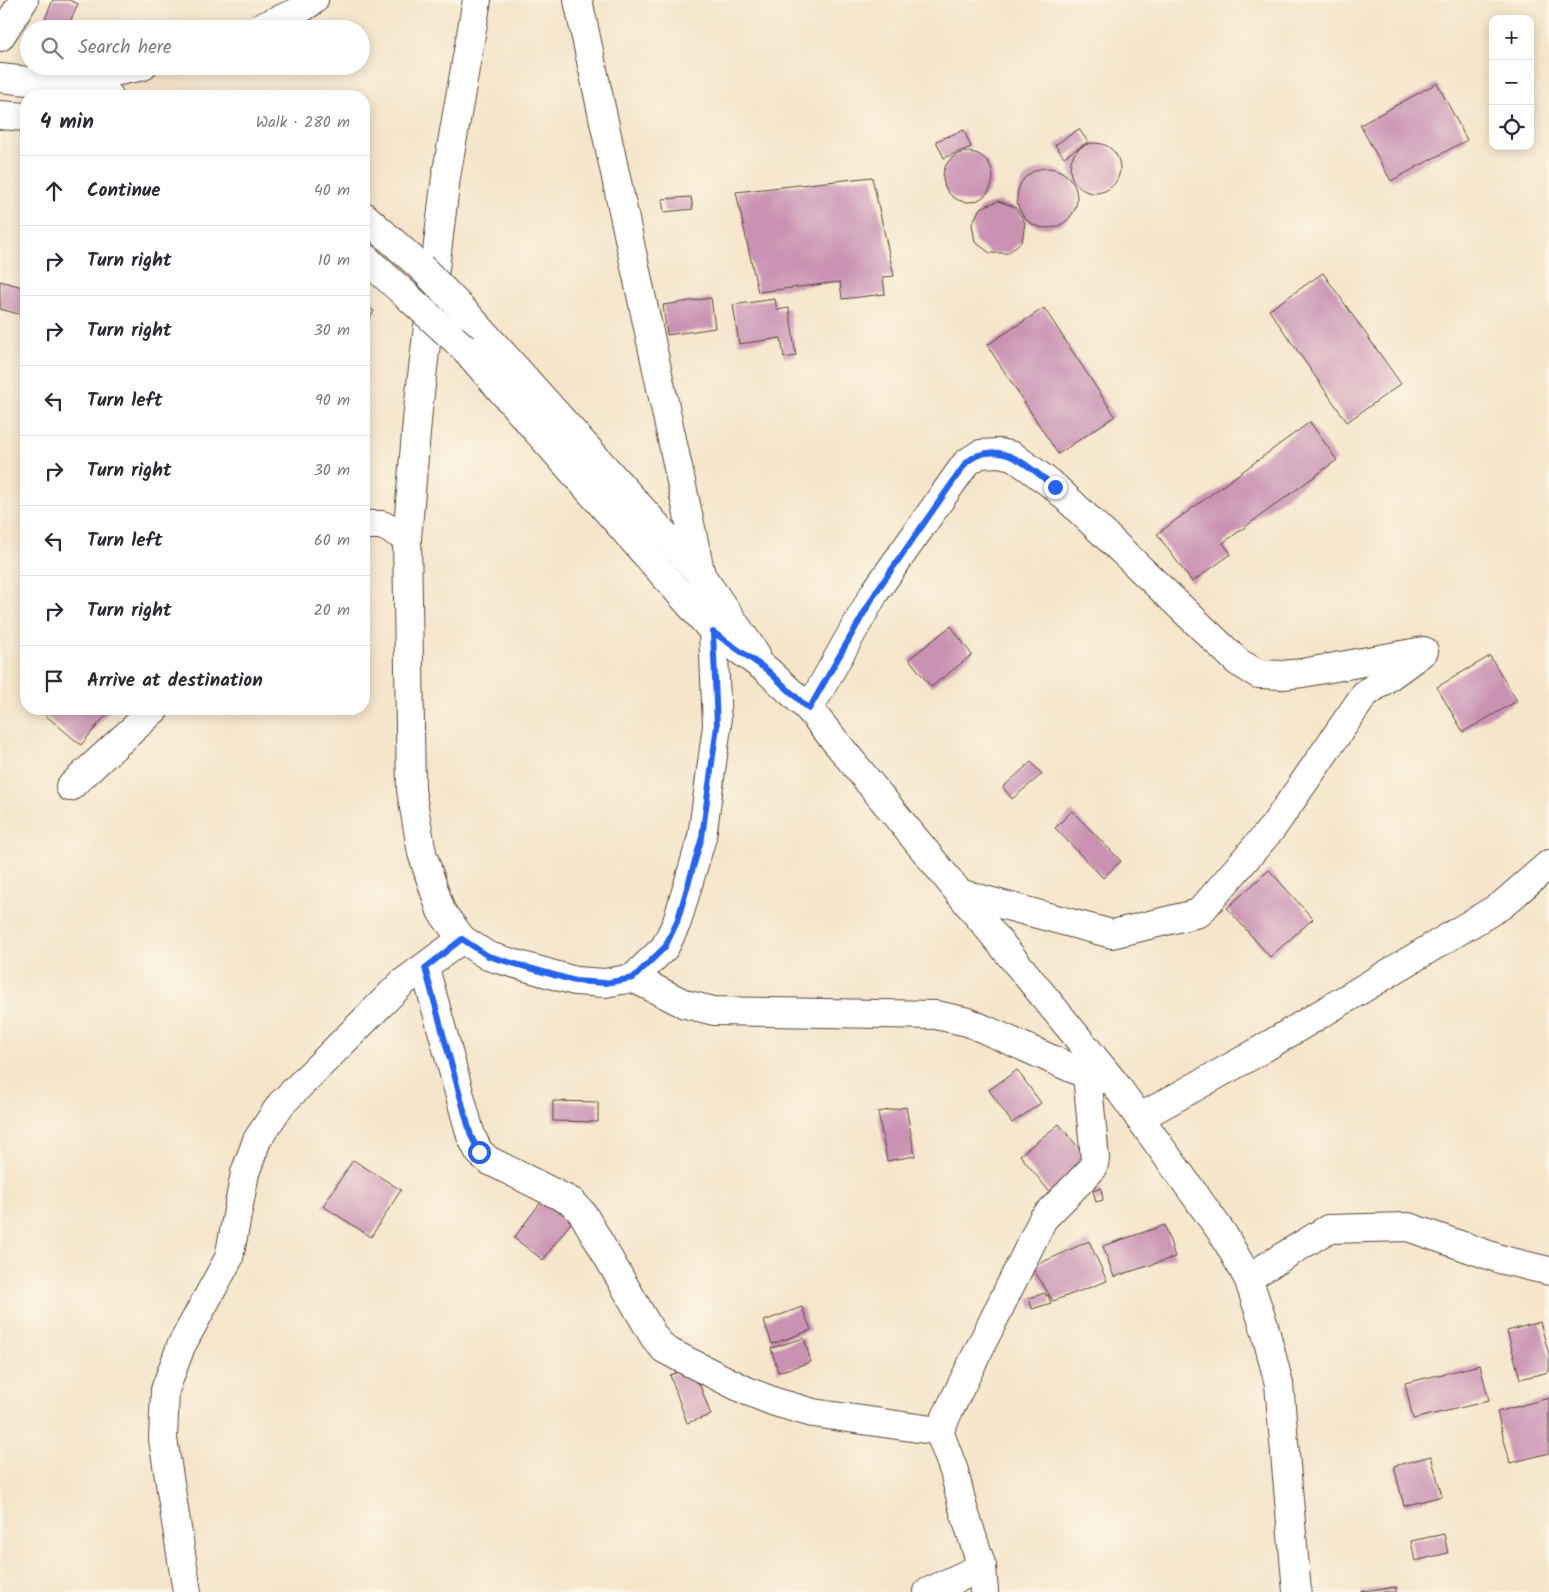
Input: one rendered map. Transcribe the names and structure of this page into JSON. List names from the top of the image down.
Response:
{
  "page": {
    "map_buttons": ["+", "−"],
    "search": "Search here",
    "heading": ["4 min", "Walk · 280 m"],
    "list": [
      ["Continue", "40 m"],
      ["Turn right", "10 m"],
      ["Turn right", "30 m"],
      ["Turn left", "90 m"],
      ["Turn right", "30 m"],
      ["Turn left", "60 m"],
      ["Turn right", "20 m"],
      "Arrive at destination"
    ]
  }
}
